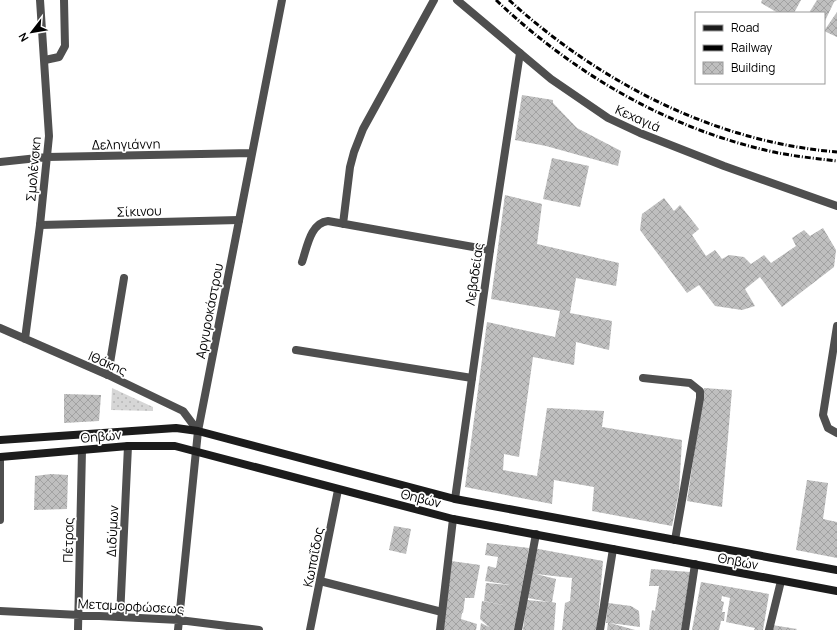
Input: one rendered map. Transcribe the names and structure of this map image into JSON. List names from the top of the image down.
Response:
{
  "streets": {
    "main road": ["Θηβών"],
    "street": [
      "Κεχαγιά",
      "Δεληγιάννη",
      "Σμολένσκη",
      "Σίκινου",
      "Λεβαδείας",
      "Αργυροκάστρου",
      "Ιθάκης",
      "Διδύμων",
      "Πέτρας",
      "Κωπαΐδος",
      "Μεταμορφώσεως"
    ]
  },
  "crossings": [
    ["Κεχαγιά", "Λεβαδείας"],
    ["Δεληγιάννη", "Σμολένσκη"],
    ["Δεληγιάννη", "Αργυροκάστρου"],
    ["Σμολένσκη", "Σίκινου"],
    ["Σμολένσκη", "Ιθάκης"],
    ["Σίκινου", "Αργυροκάστρου"],
    ["Λεβαδείας", "Θηβών"],
    ["Αργυροκάστρου", "Ιθάκης"],
    ["Αργυροκάστρου", "Θηβών"],
    ["Αργυροκάστρου", "Μεταμορφώσεως"],
    ["Ιθάκης", "Θηβών"],
    ["Θηβών", "Διδύμων"],
    ["Θηβών", "Πέτρας"],
    ["Θηβών", "Κωπαΐδος"],
    ["Διδύμων", "Μεταμορφώσεως"],
    ["Πέτρας", "Μεταμορφώσεως"]
  ],
  "legend": ["Road", "Railway", "Building"],
  "north": "bottom left"
}
